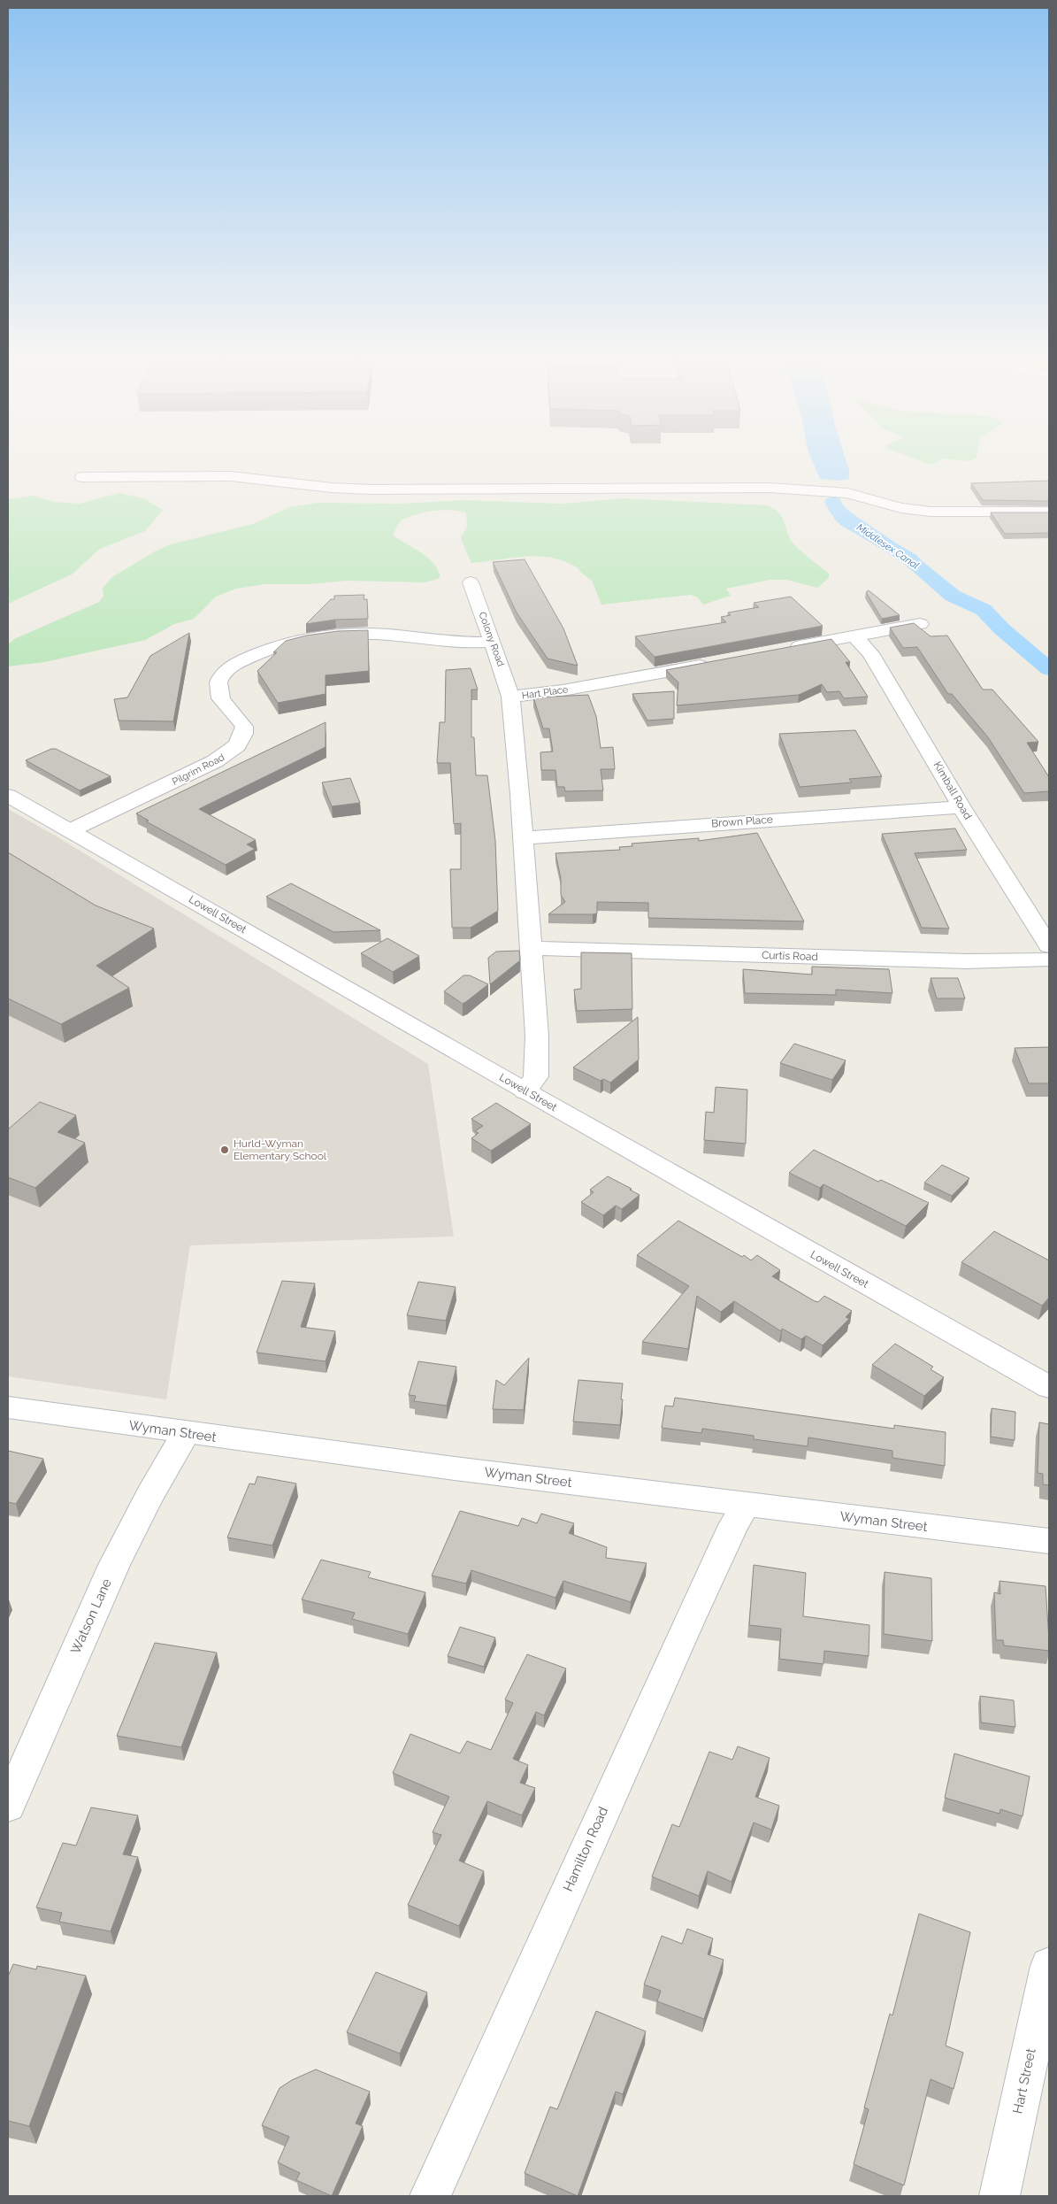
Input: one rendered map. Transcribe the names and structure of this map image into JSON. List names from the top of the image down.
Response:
{
  "streets": {
    "street": [
      "Colony Road",
      "Hart Place",
      "Pilgrim Road",
      "Kimball Road",
      "Brown Place",
      "Lowell Street",
      "Curtis Road",
      "Wyman Street",
      "Watson Lane",
      "Hamilton Road",
      "Hart Street"
    ]
  },
  "crossings": [
    ["Colony Road", "Hart Place"],
    ["Colony Road", "Pilgrim Road"],
    ["Hart Place", "Brown Place"],
    ["Hart Place", "Lowell Street"],
    ["Hart Place", "Curtis Road"],
    ["Pilgrim Road", "Lowell Street"],
    ["Kimball Road", "Brown Place"],
    ["Wyman Street", "Watson Lane"],
    ["Wyman Street", "Hamilton Road"]
  ],
  "water": ["Middlesex Canal"],
  "places": ["Hurld-Wyman Elementary School"]
}
